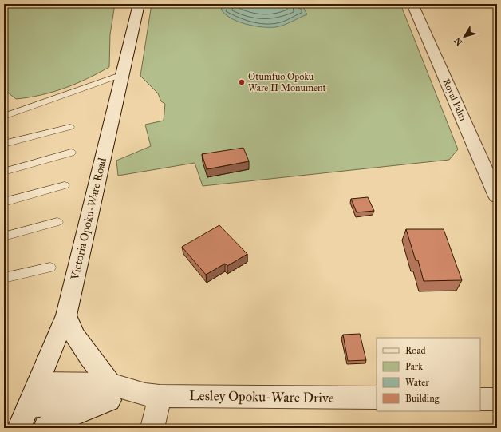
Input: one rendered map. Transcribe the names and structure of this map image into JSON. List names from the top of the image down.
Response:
{
  "streets": {
    "main road": ["Royal Palm", "Victoria Opoku-Ware Road", "Lesley Opoku-Ware Drive"]
  },
  "crossings": [
    ["Victoria Opoku-Ware Road", "Lesley Opoku-Ware Drive"]
  ],
  "places": ["Otumfuo Opoku Ware II Monument"],
  "legend": [
    "Road",
    "Park",
    "Water",
    "Building"
  ],
  "north": "bottom left"
}
